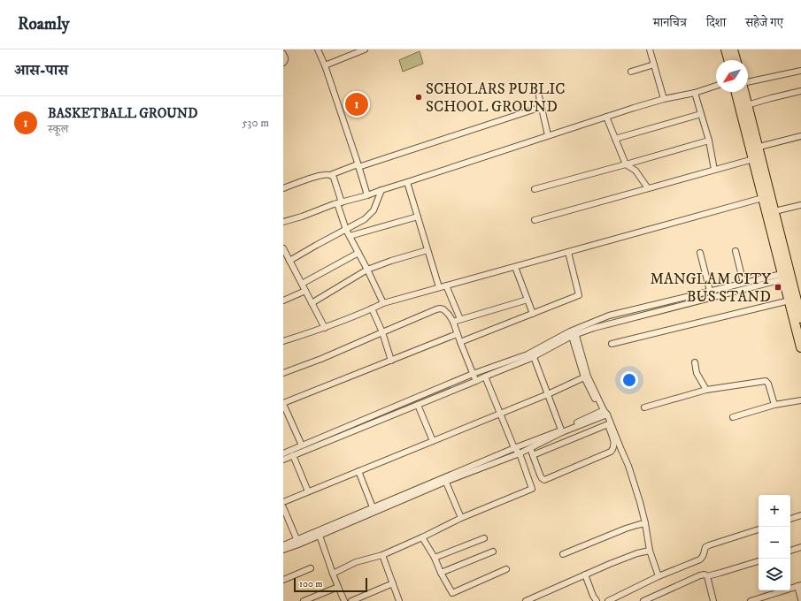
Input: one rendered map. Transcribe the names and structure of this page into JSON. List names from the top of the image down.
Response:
{
  "places": {
    "other": ["SCHOLARS PUBLIC SCHOOL GROUND"],
    "transit": ["MANGLAM CITY BUS STAND"]
  },
  "scale_bar": "100 m",
  "north": "bottom left",
  "page": {
    "header": "Roamly",
    "nav": ["मानचित्र", "दिशा", "सहेजे गए"],
    "heading": "आस-पास",
    "pins": "1",
    "list": [
      {
        "mark": "1",
        "name": "BASKETBALL GROUND",
        "note": "स्कूल",
        "value": "530 m"
      }
    ],
    "map_buttons": ["+", "−"],
    "scale": "100 m"
  }
}
